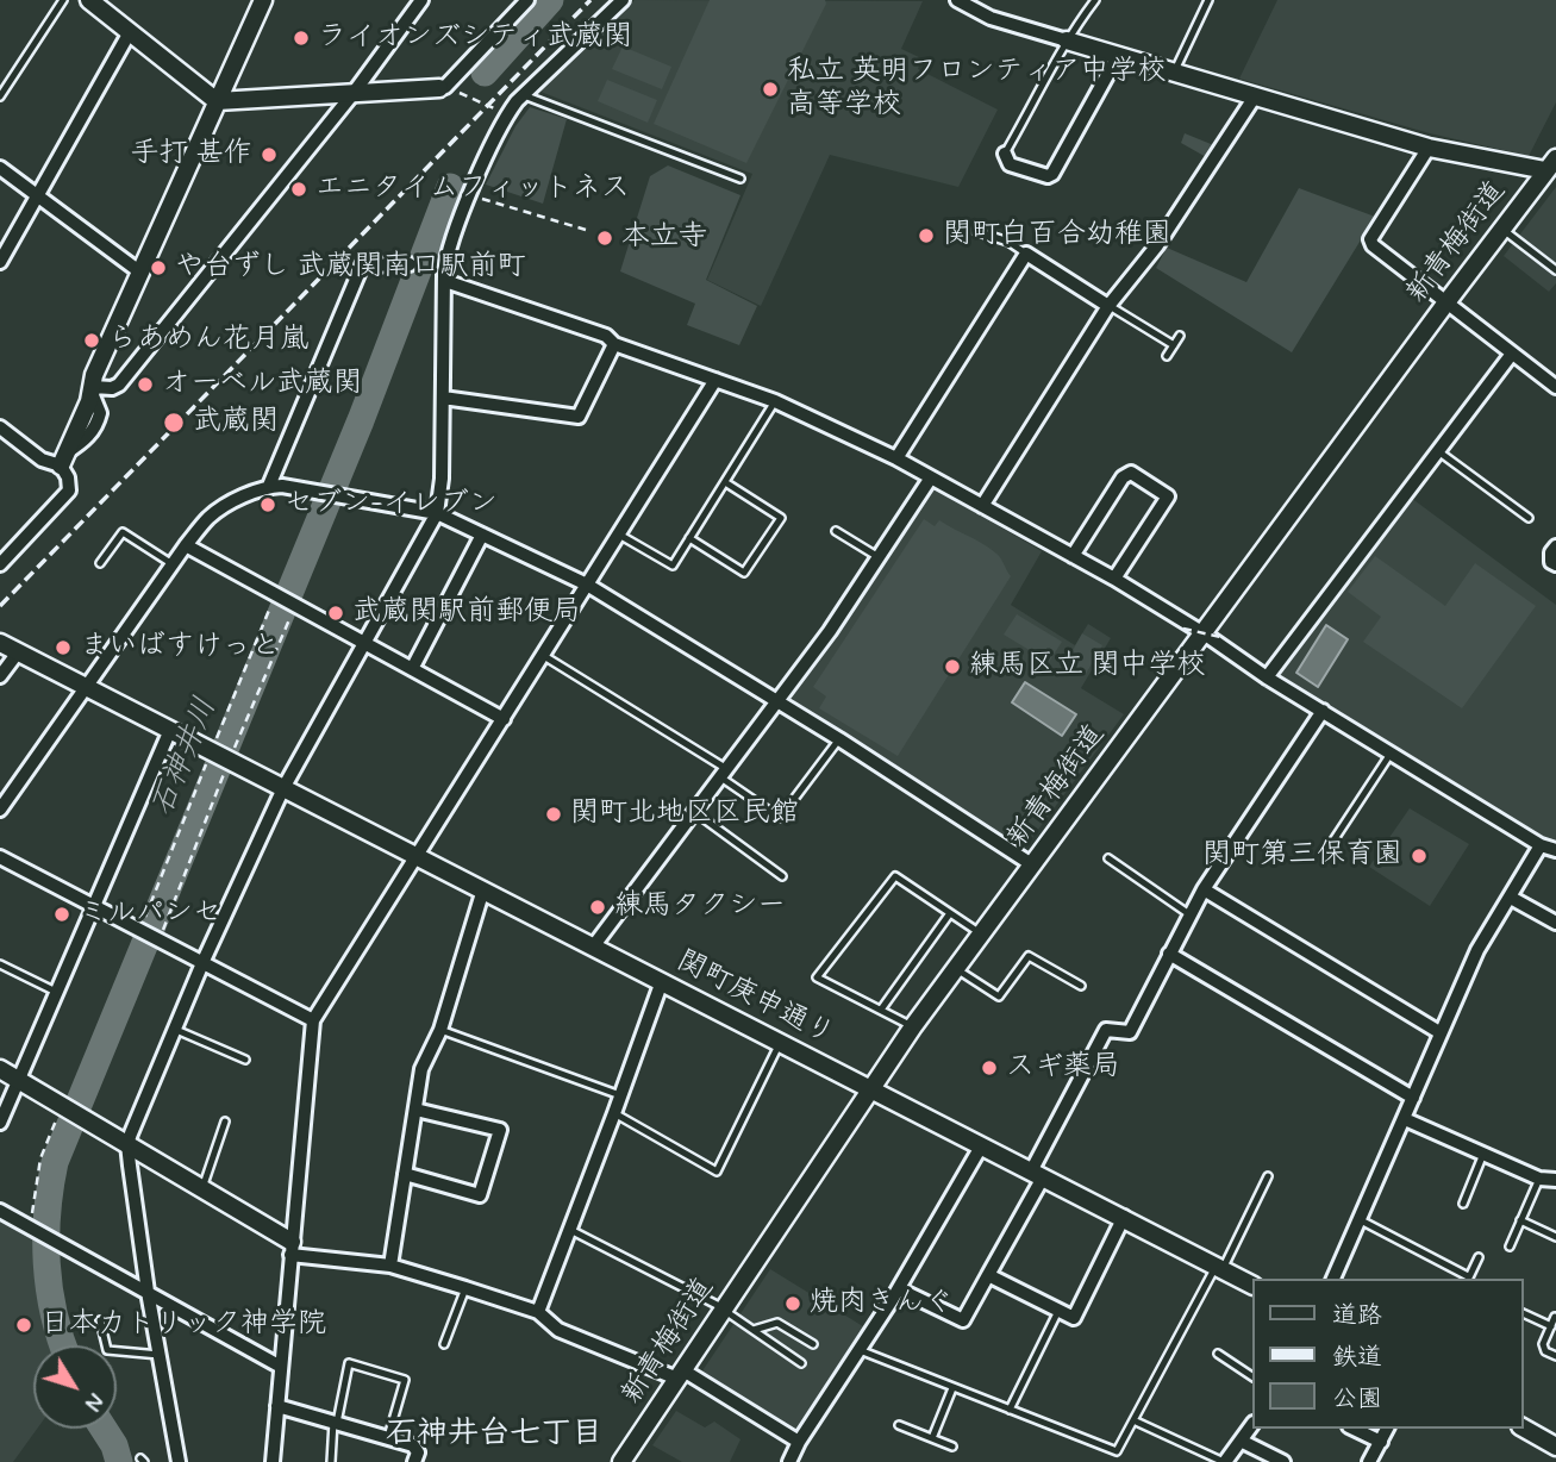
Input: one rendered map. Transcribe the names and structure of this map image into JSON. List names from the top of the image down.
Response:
{
  "streets": {
    "street": ["新青梅街道", "関町庚申通り"]
  },
  "crossings": [
    ["新青梅街道", "関町庚申通り"]
  ],
  "districts": ["石神井台七丁目"],
  "water": ["石神井川"],
  "places": [
    "ライオンズシティ武蔵関",
    "私立 英明フロンティア中学校 高等学校",
    "手打 甚作",
    "エニタイムフィットネス",
    "関町白百合幼稚園",
    "本立寺",
    "や台ずし 武蔵関南口駅前町",
    "らあめん花月嵐",
    "オーベル武蔵関",
    "武蔵関",
    "セブン-イレブン",
    "武蔵関駅前郵便局",
    "まいばすけっと",
    "練馬区立 関中学校",
    "関町北地区区民館",
    "関町第三保育園",
    "練馬タクシー",
    "ミルパンセ",
    "スギ薬局",
    "焼肉きんぐ",
    "日本カトリック神学院"
  ],
  "legend": ["道路", "鉄道", "公園"],
  "north": "bottom right"
}
